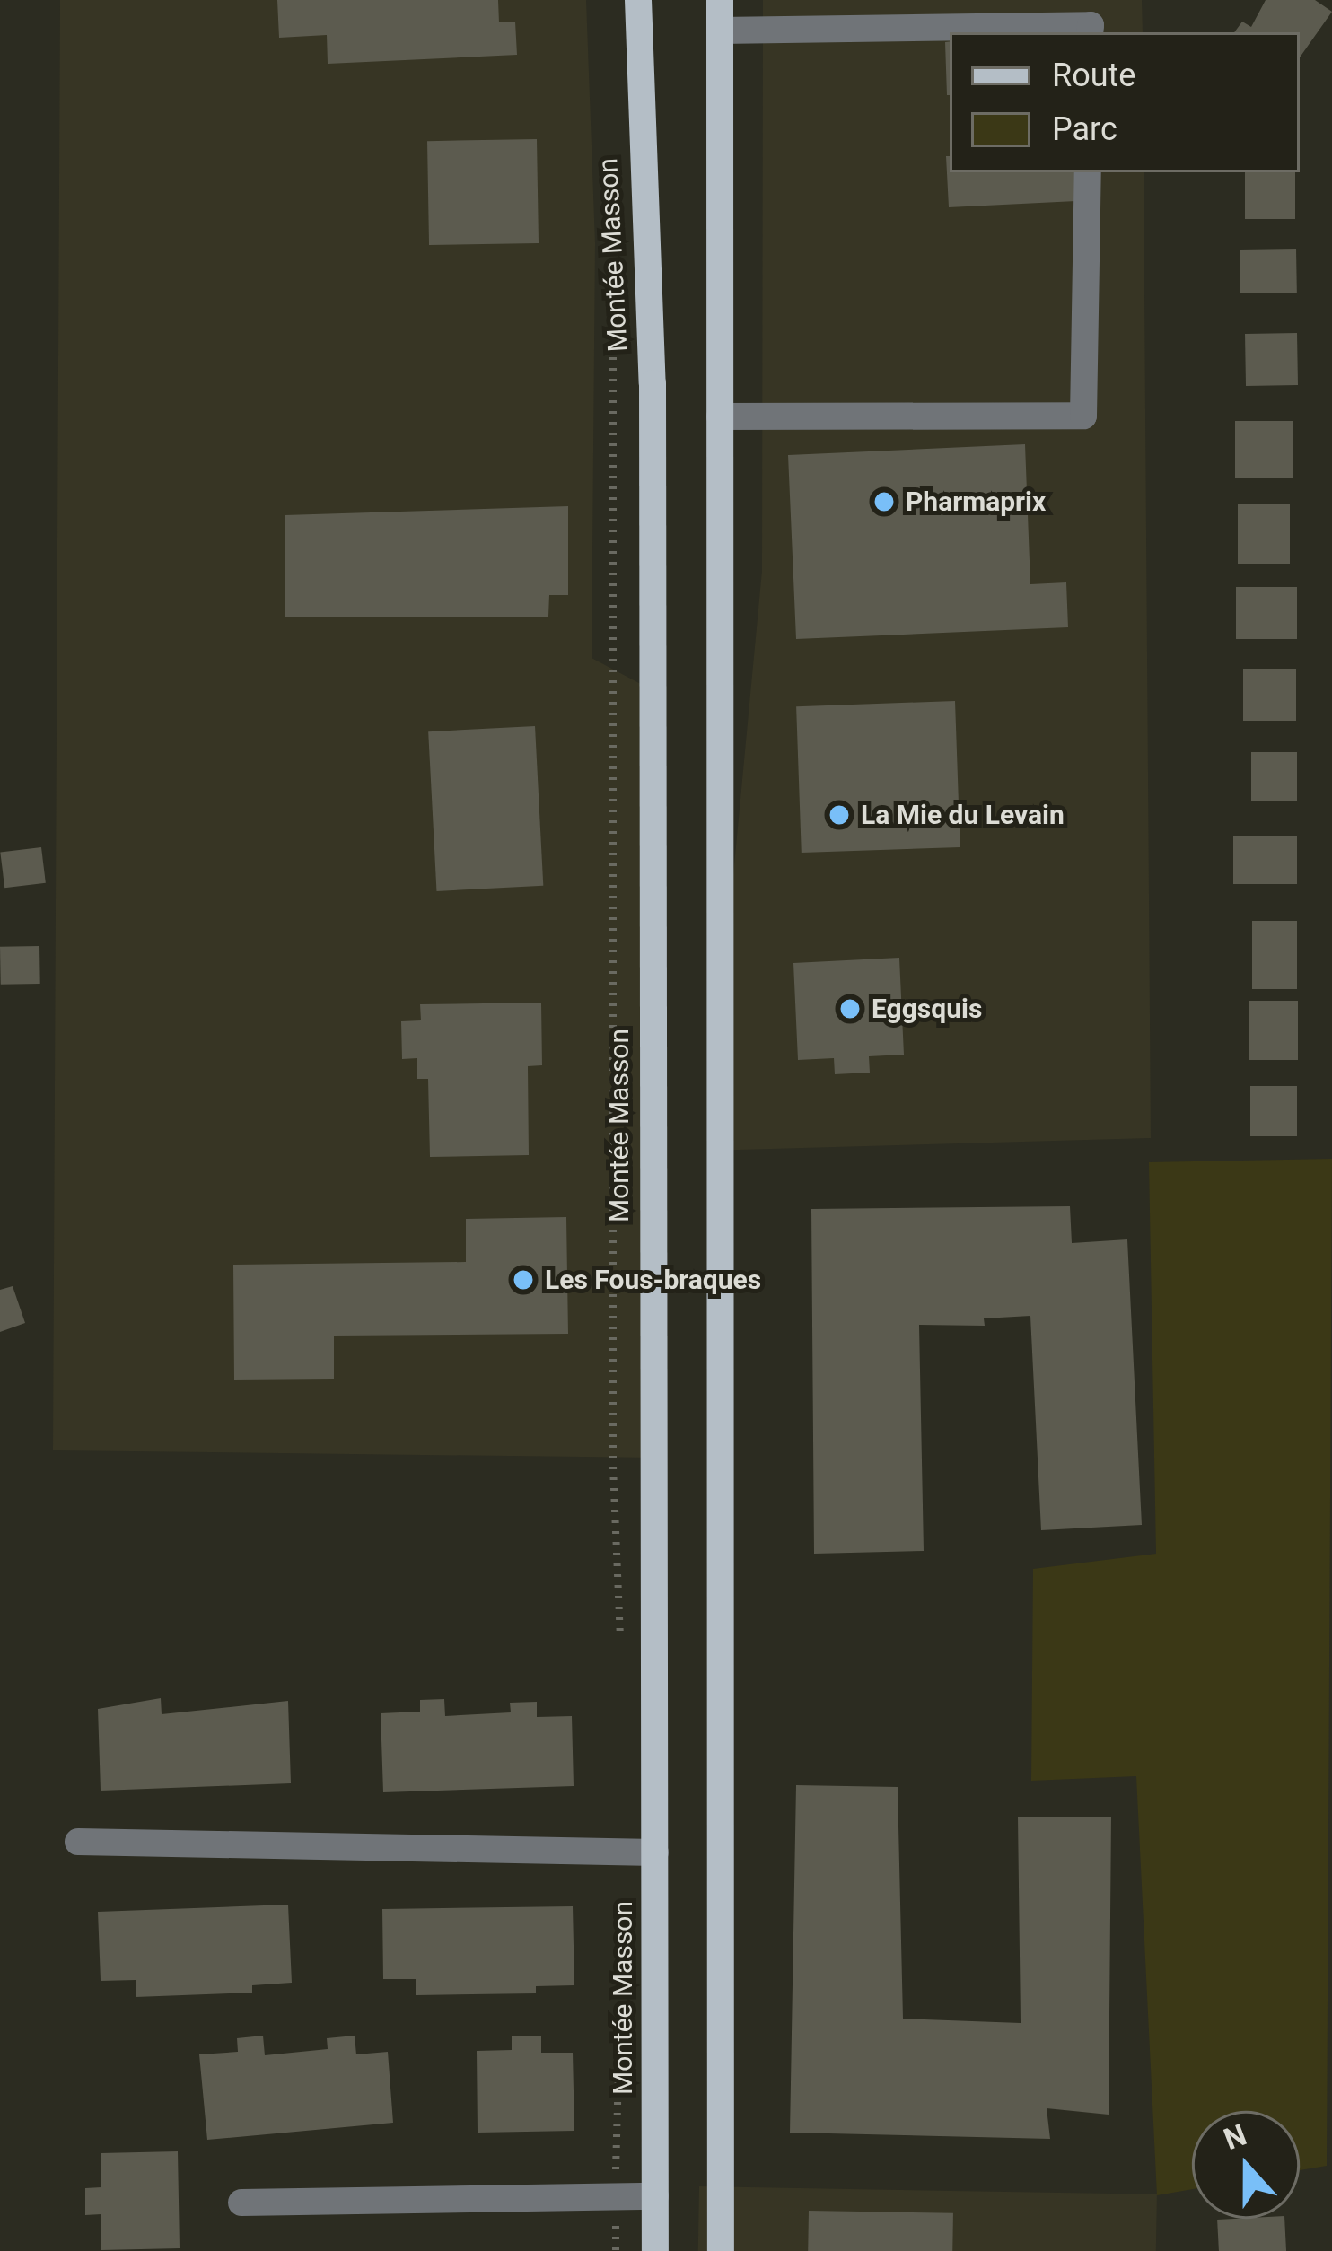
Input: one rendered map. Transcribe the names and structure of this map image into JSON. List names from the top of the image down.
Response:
{
  "streets": {
    "main road": ["Montée Masson"]
  },
  "places": [
    "Pharmaprix",
    "La Mie du Levain",
    "Eggsquis",
    "Les Fous-braques"
  ],
  "legend": ["Route", "Parc"],
  "north": "top"
}
